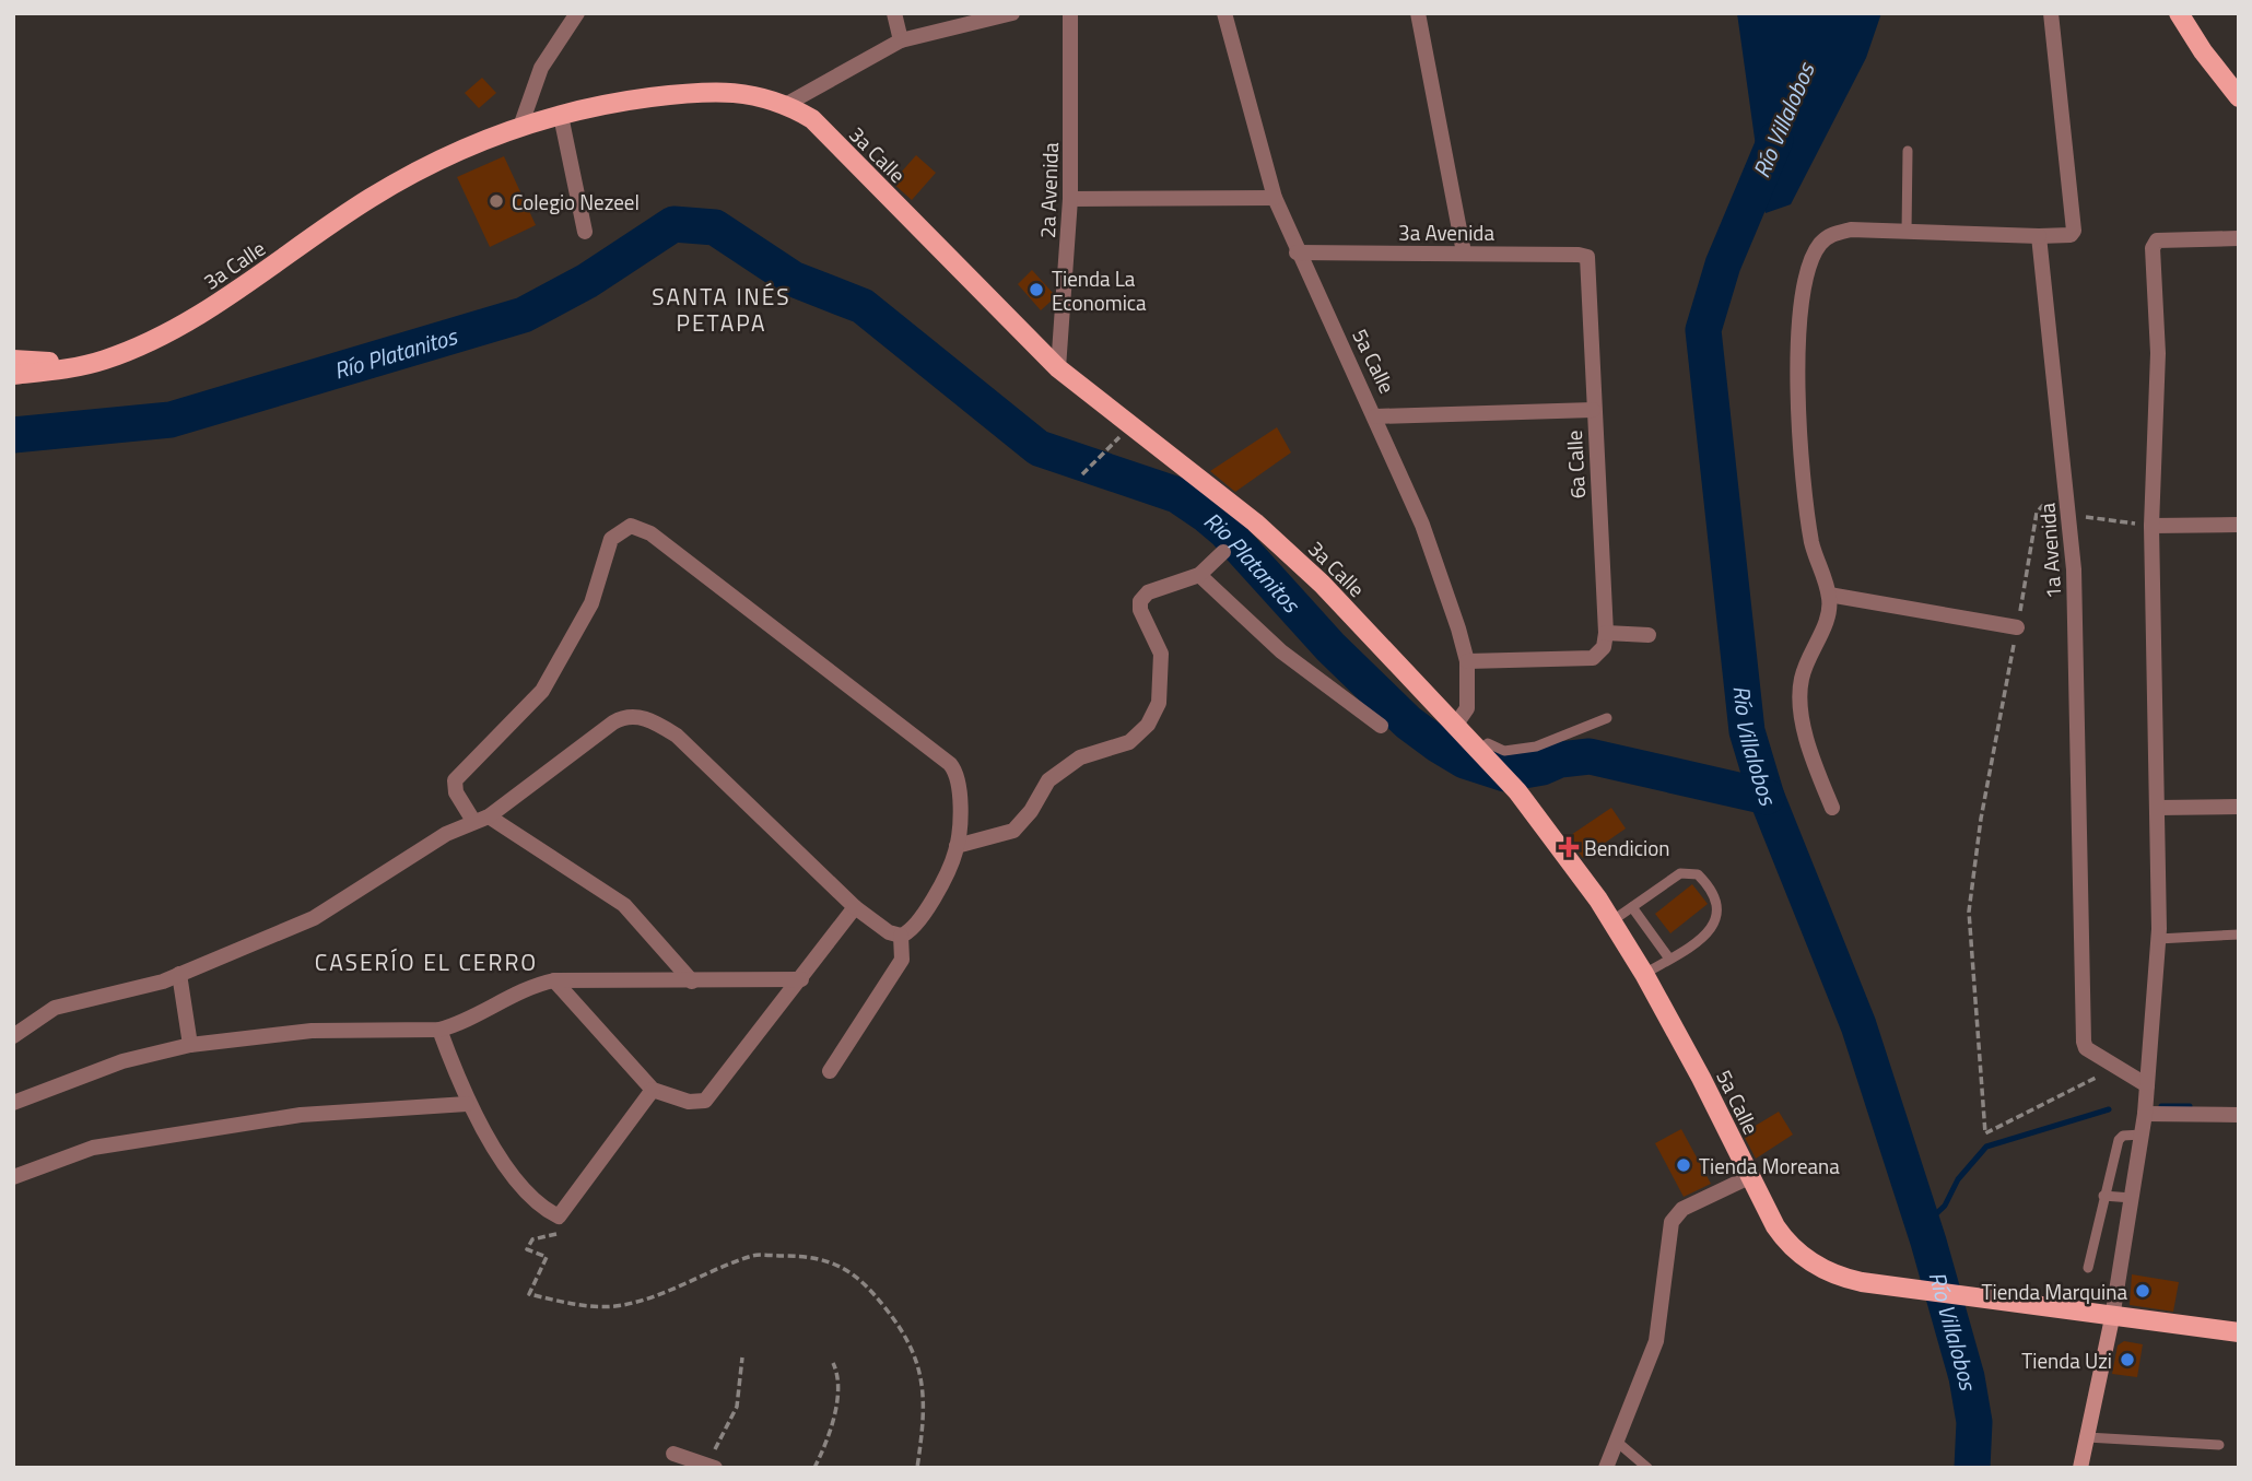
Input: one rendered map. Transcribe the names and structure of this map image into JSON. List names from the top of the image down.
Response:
{
  "streets": {
    "main road": ["3a Calle", "5a Calle"],
    "street": [
      "2a Avenida",
      "3a Avenida",
      "6a Calle",
      "1a Avenida"
    ]
  },
  "crossings": [
    ["3a Calle", "2a Avenida"],
    ["3a Calle", "5a Calle"],
    ["3a Avenida", "5a Calle"],
    ["3a Avenida", "6a Calle"]
  ],
  "districts": ["SANTA INÉS PETAPA", "CASERÍO EL CERRO"],
  "water": ["Río Villalobos", "Río Platanitos", "Rio Platanitos"],
  "places": {
    "other": [
      "Colegio Nezeel",
      "Tienda La Economica",
      "Tienda Moreana",
      "Tienda Marquina",
      "Tienda Uzi"
    ],
    "health": ["Bendicion"]
  }
}
